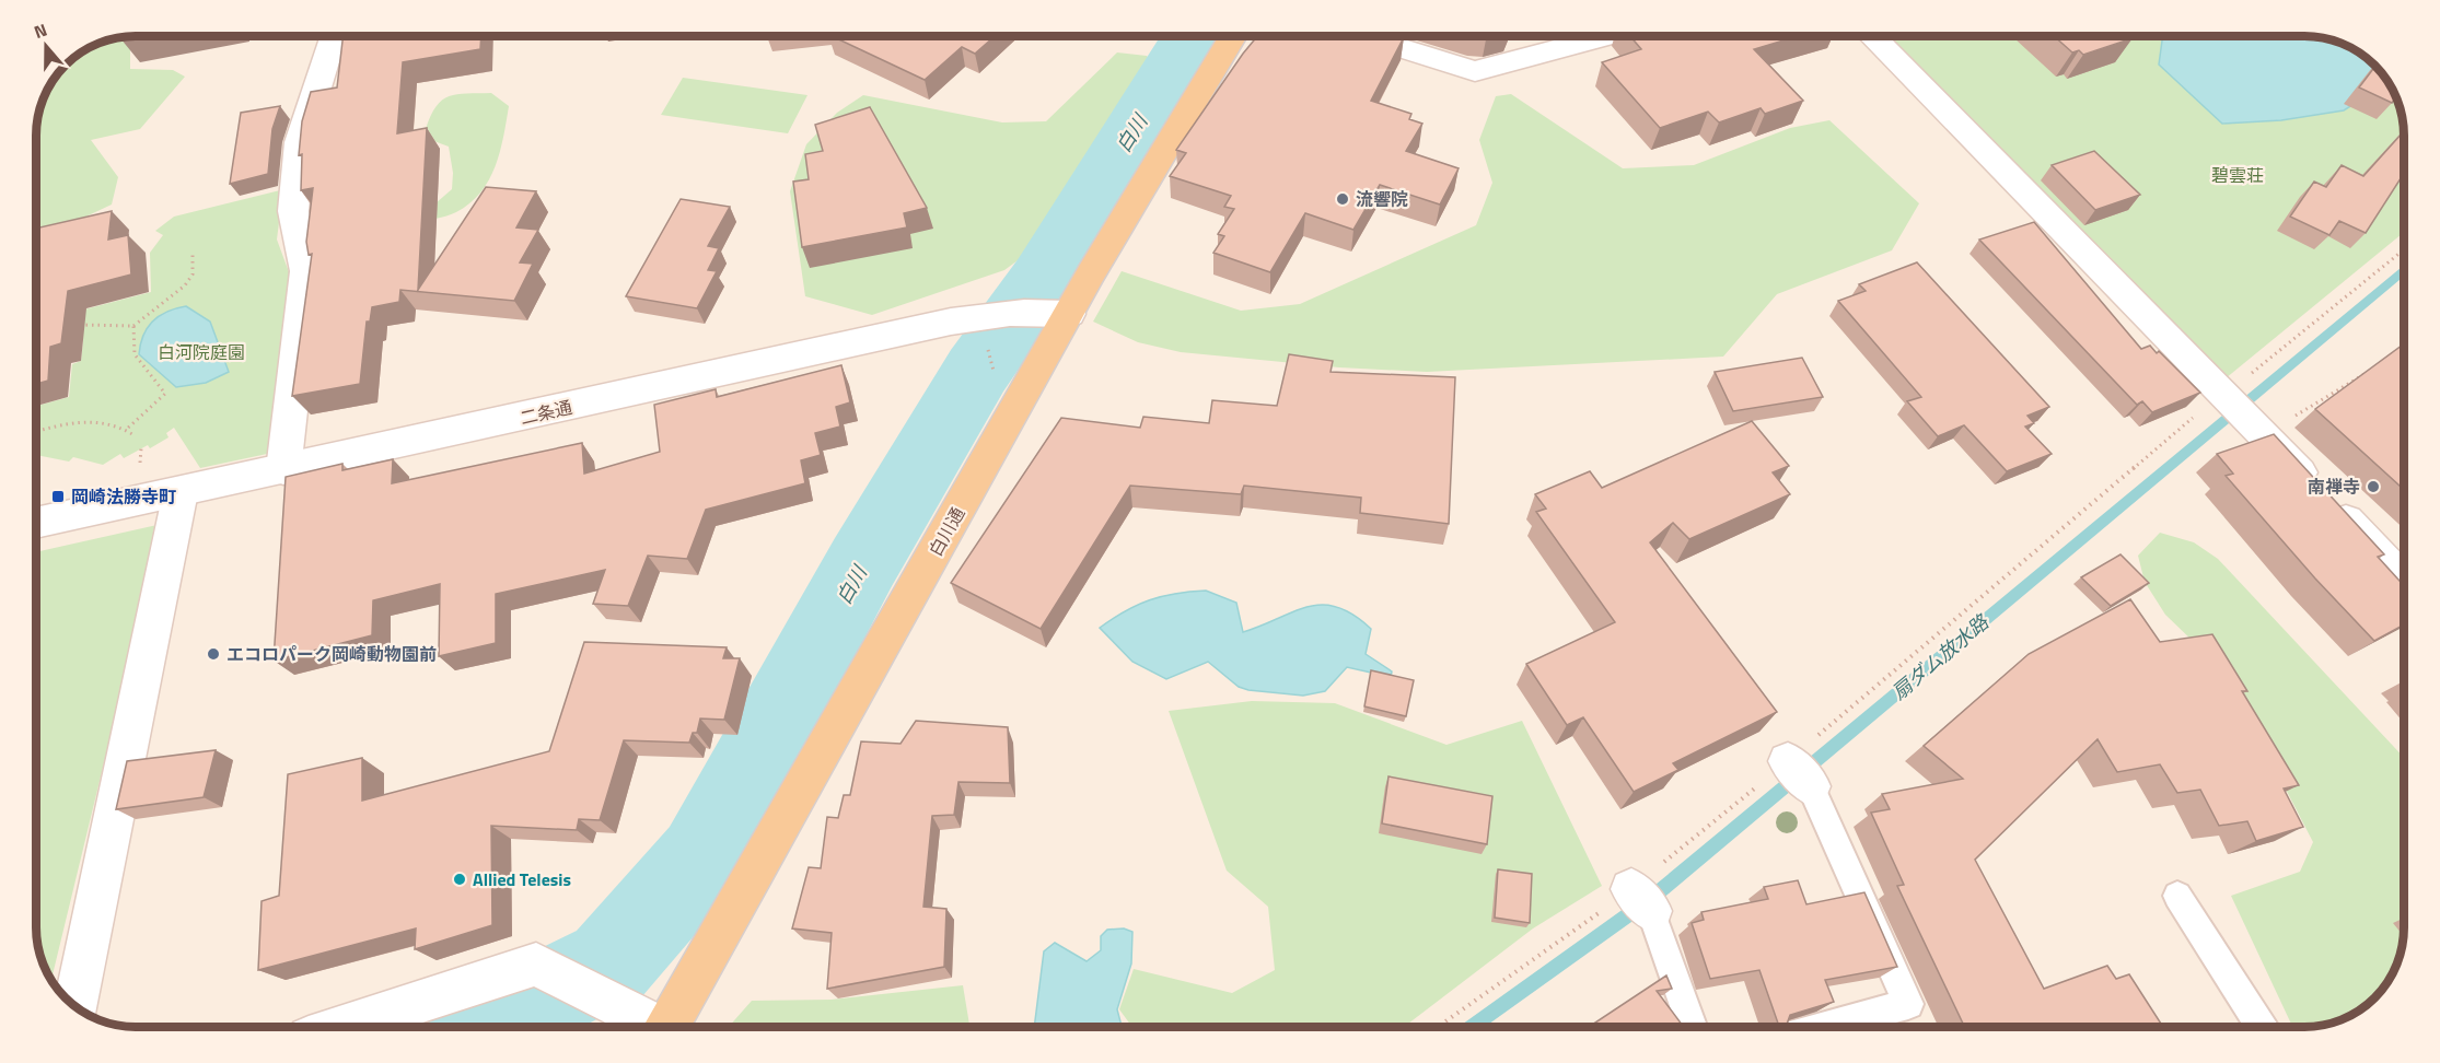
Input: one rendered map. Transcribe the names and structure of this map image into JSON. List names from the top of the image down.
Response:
{
  "streets": {
    "main road": ["白川通"],
    "street": ["二条通"]
  },
  "crossings": [
    ["二条通", "白川通"]
  ],
  "water": ["白川", "扇ダム放水路"],
  "parks": ["碧雲荘", "白河院庭園"],
  "places": {
    "other": [
      "流響院",
      "南禅寺",
      "エコロパーク岡崎動物園前",
      "Allied Telesis"
    ],
    "transit": ["岡崎法勝寺町"]
  },
  "north": "top"
}
